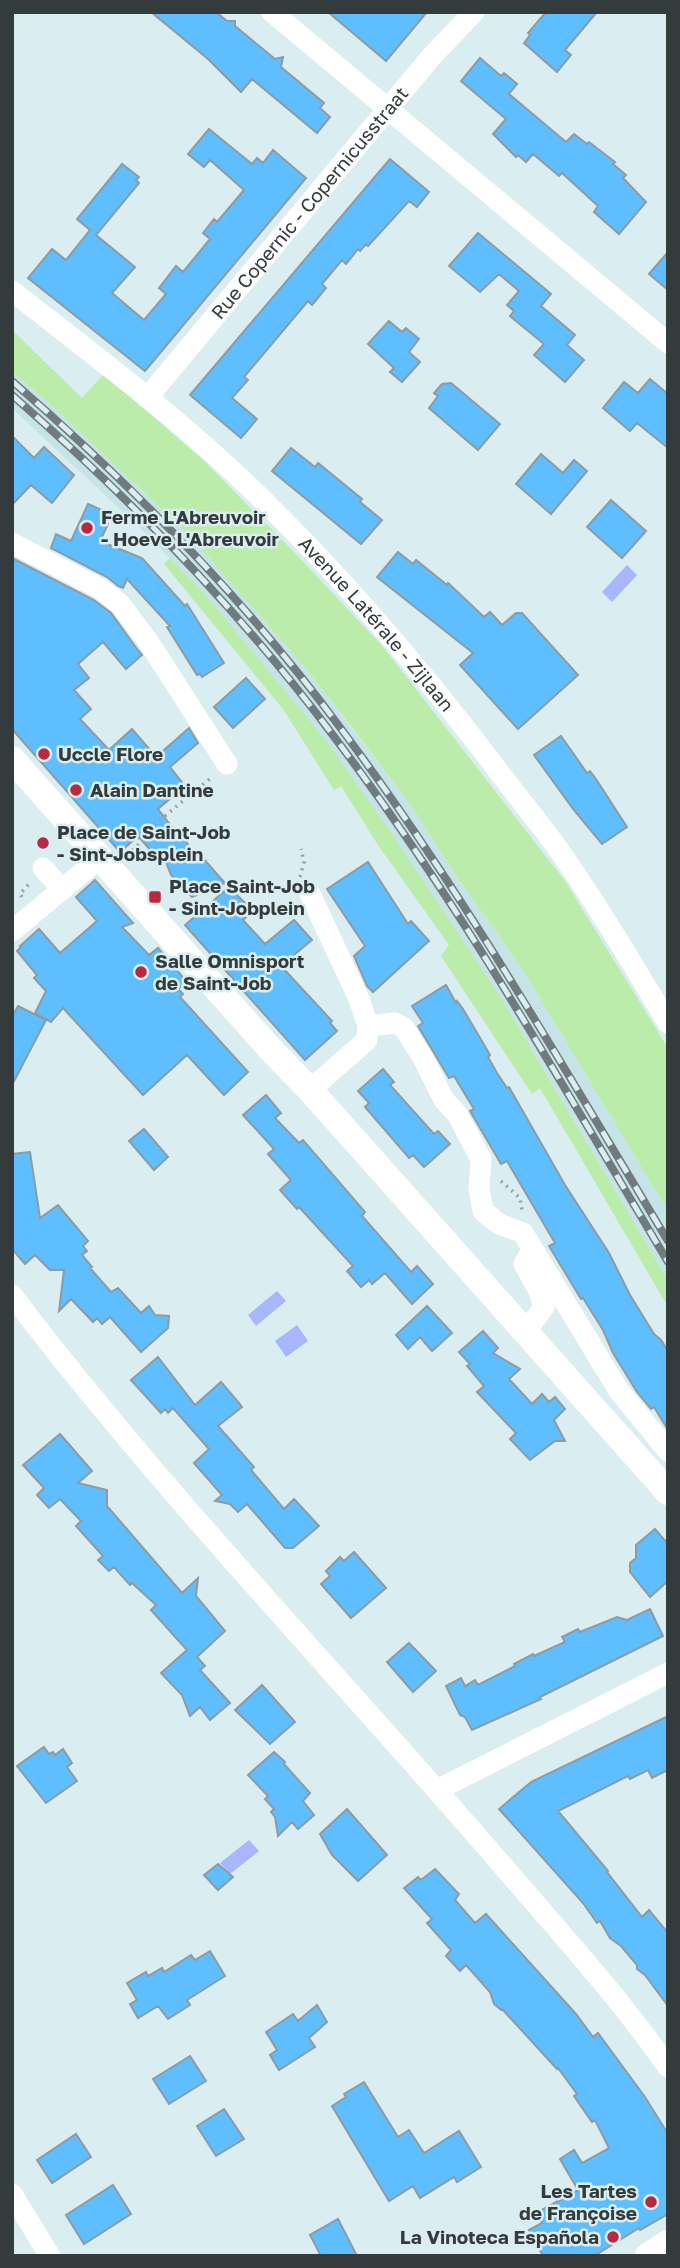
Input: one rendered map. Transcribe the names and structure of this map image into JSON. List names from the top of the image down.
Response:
{
  "streets": {
    "street": ["Rue Copernic - Copernicusstraat", "Avenue Latérale - Zijlaan"]
  },
  "crossings": [
    ["Rue Copernic - Copernicusstraat", "Avenue Latérale - Zijlaan"]
  ],
  "places": {
    "other": [
      "Ferme L'Abreuvoir - Hoeve L'Abreuvoir",
      "Uccle Flore",
      "Alain Dantine",
      "Place de Saint-Job - Sint-Jobsplein",
      "Salle Omnisport de Saint-Job",
      "Les Tartes de Françoise",
      "La Vinoteca Española"
    ],
    "transit": ["Place Saint-Job - Sint-Jobplein"]
  }
}
